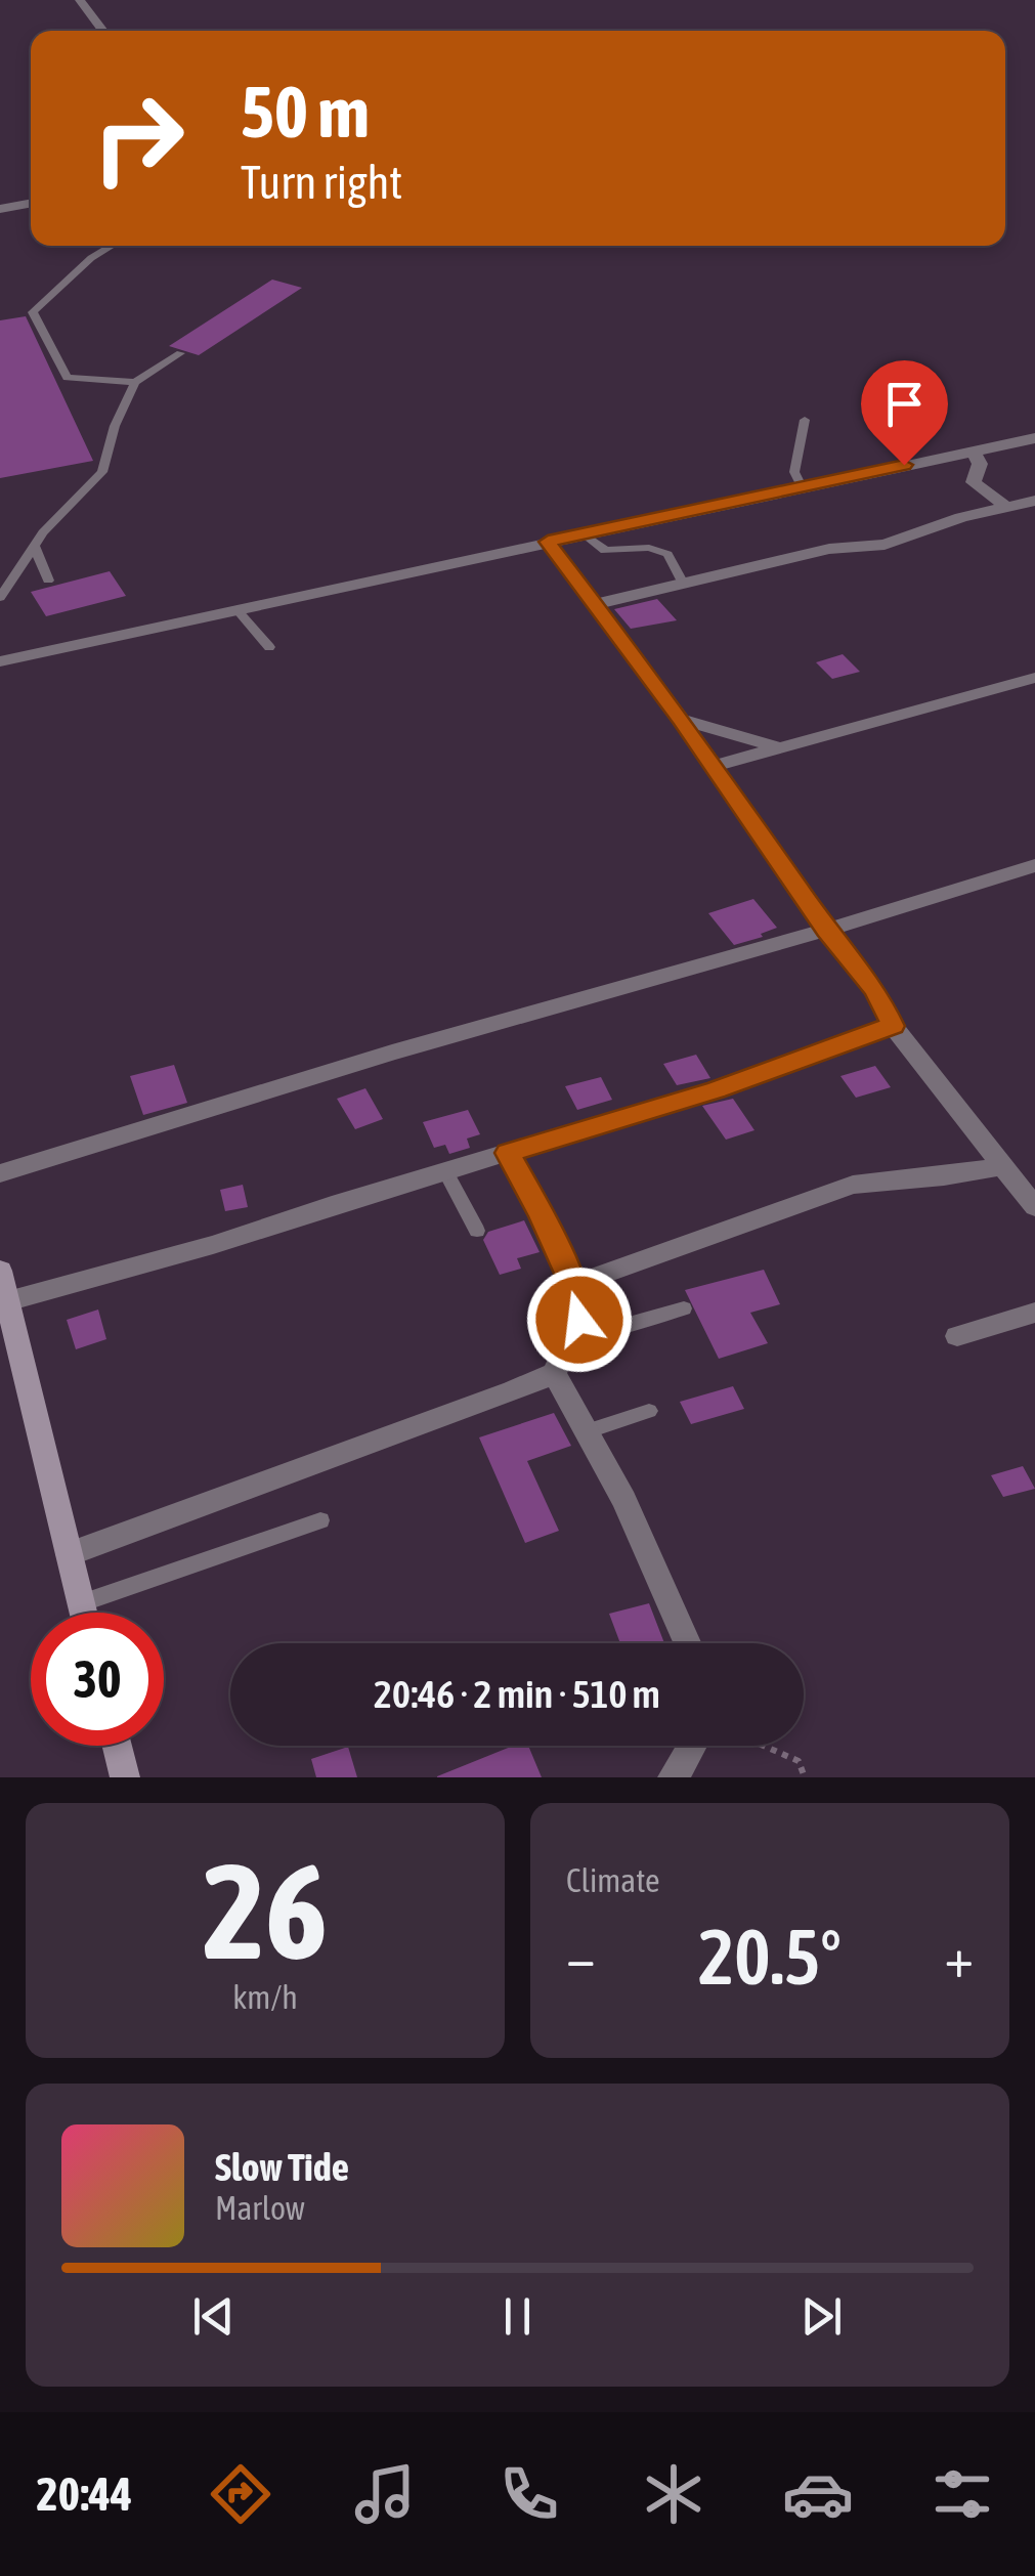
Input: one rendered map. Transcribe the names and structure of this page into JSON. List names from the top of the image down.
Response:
{
  "page": {
    "turn": ["50 m", "Turn right"],
    "limit": "30",
    "trip": "20:46 · 2 min · 510 m",
    "tile": [
      ["26", "km/h"],
      "Climate"
    ],
    "heat": ["−", "20.5°", "+"],
    "song": ["Slow Tide", "Marlow"],
    "tabs": "20:44"
  }
}
